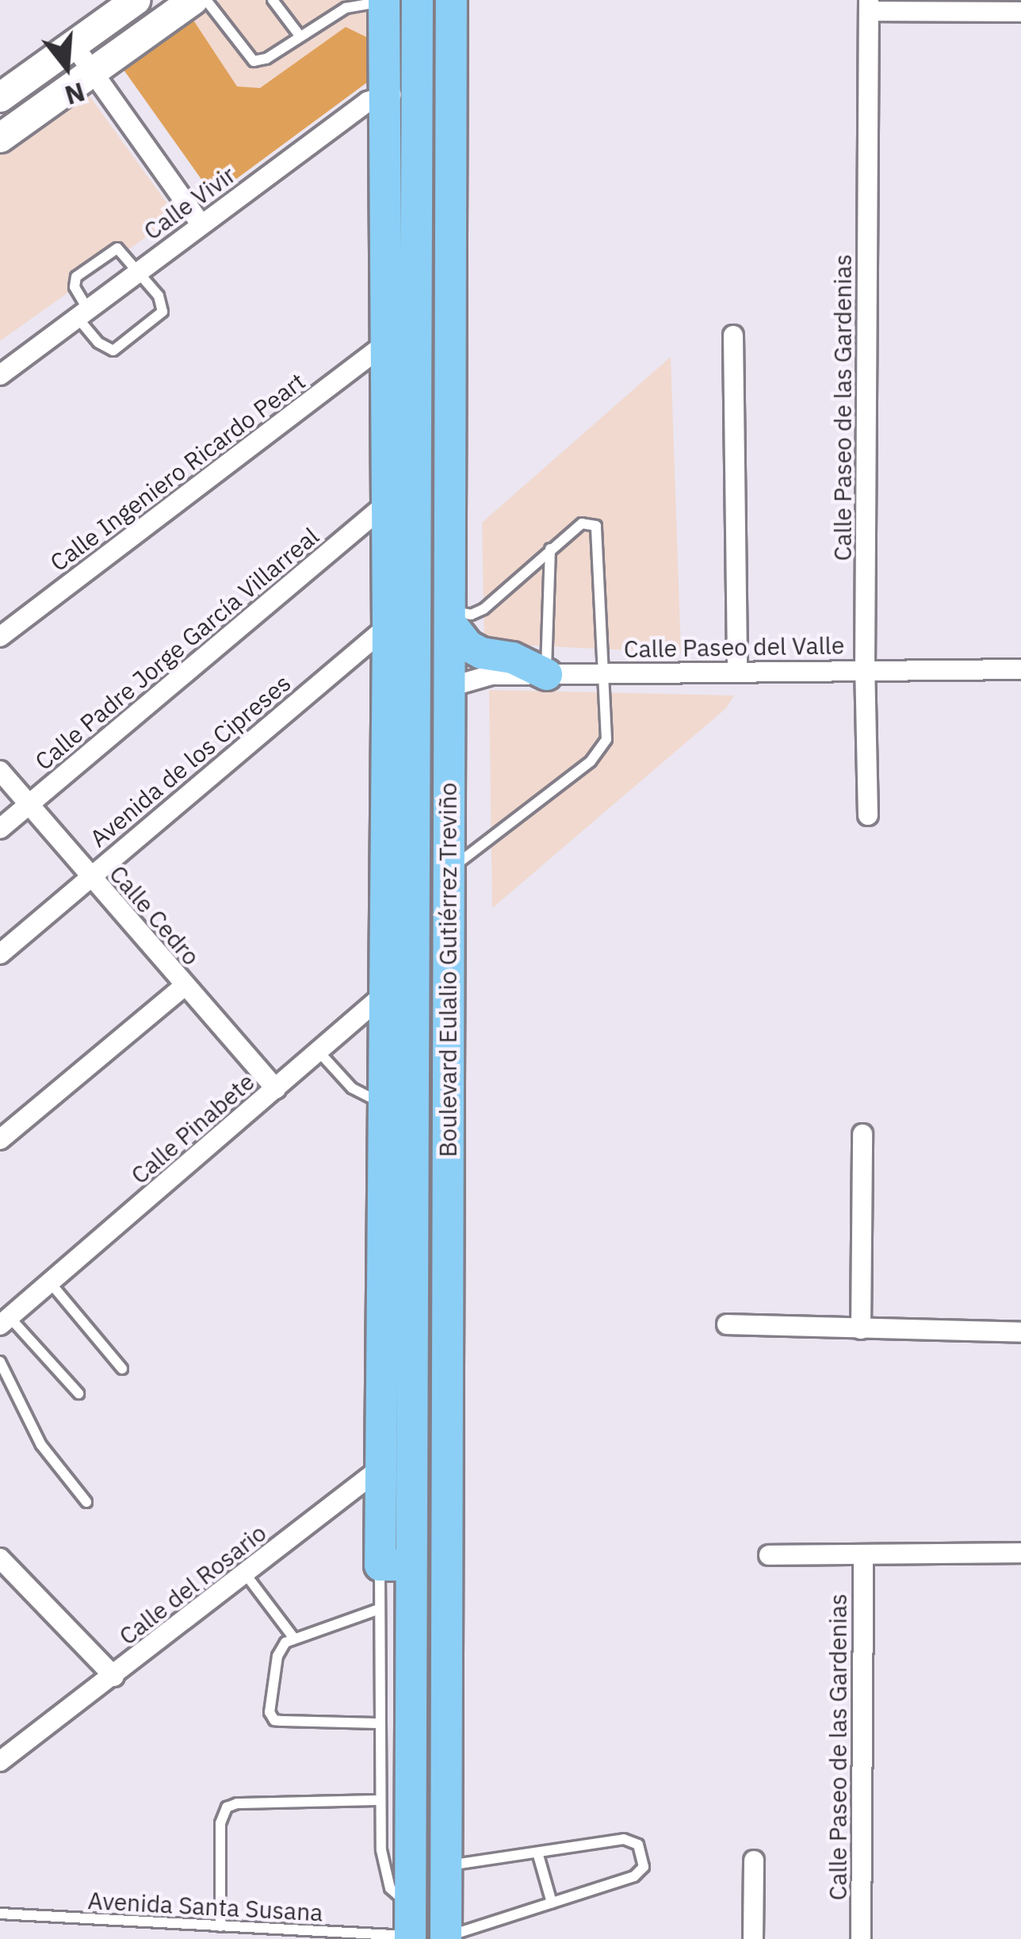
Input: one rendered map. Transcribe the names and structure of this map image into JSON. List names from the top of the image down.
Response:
{
  "streets": {
    "main road": ["Boulevard Eulalio Gutiérrez Treviño"],
    "street": [
      "Calle Vivir",
      "Calle Paseo de las Gardenias",
      "Calle Ingeniero Ricardo Peart",
      "Calle Paseo del Valle",
      "Calle Padre Jorge García Villarreal",
      "Avenida de los Cipreses",
      "Calle Cedro",
      "Calle Pinabete",
      "Calle del Rosario"
    ],
    "lane": ["Avenida Santa Susana"]
  },
  "crossings": [
    ["Calle Vivir", "Boulevard Eulalio Gutiérrez Treviño"],
    ["Calle Paseo de las Gardenias", "Calle Paseo del Valle"],
    ["Calle Ingeniero Ricardo Peart", "Boulevard Eulalio Gutiérrez Treviño"],
    ["Calle Paseo del Valle", "Boulevard Eulalio Gutiérrez Treviño"],
    ["Calle Padre Jorge García Villarreal", "Calle Cedro"],
    ["Calle Padre Jorge García Villarreal", "Boulevard Eulalio Gutiérrez Treviño"],
    ["Avenida de los Cipreses", "Calle Cedro"],
    ["Avenida de los Cipreses", "Boulevard Eulalio Gutiérrez Treviño"],
    ["Calle Cedro", "Calle Pinabete"],
    ["Boulevard Eulalio Gutiérrez Treviño", "Calle Pinabete"],
    ["Boulevard Eulalio Gutiérrez Treviño", "Calle del Rosario"],
    ["Boulevard Eulalio Gutiérrez Treviño", "Avenida Santa Susana"]
  ],
  "north": "bottom"
}
